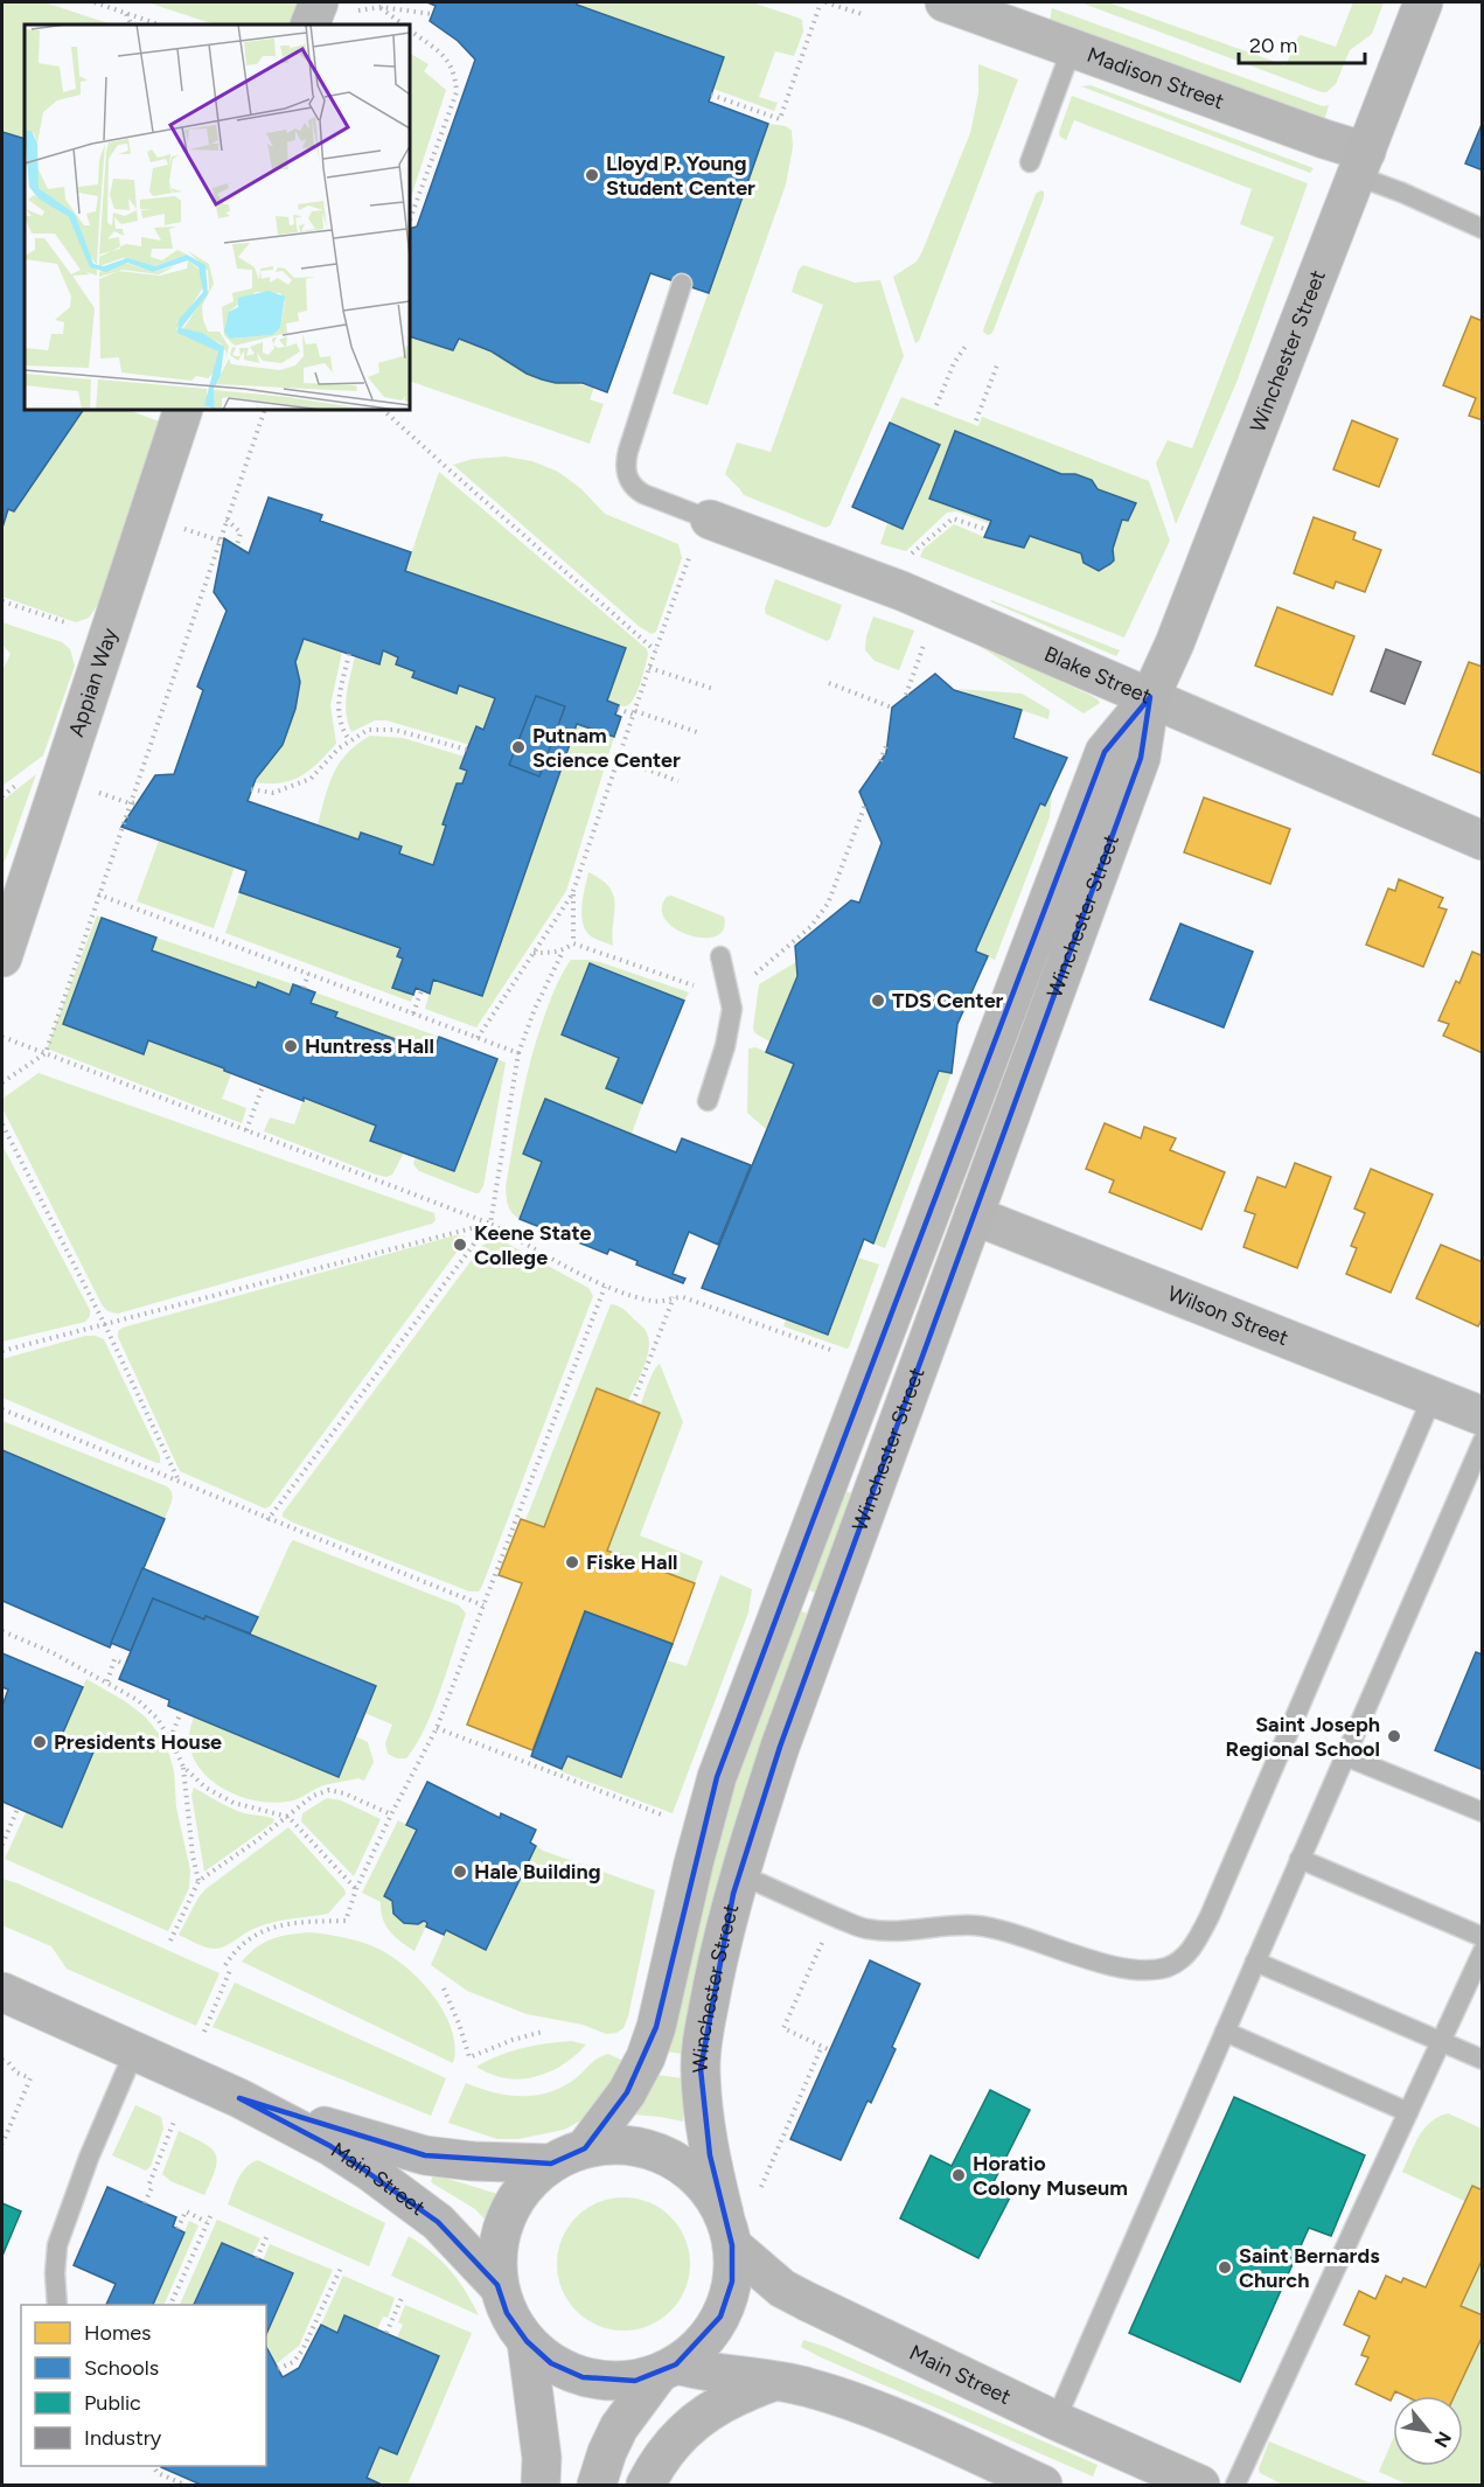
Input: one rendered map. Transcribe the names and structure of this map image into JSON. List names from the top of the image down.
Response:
{
  "streets": {
    "street": [
      "Madison Street",
      "Winchester Street",
      "Blake Street",
      "Appian Way",
      "Wilson Street",
      "Main Street"
    ]
  },
  "crossings": [
    ["Madison Street", "Winchester Street"],
    ["Winchester Street", "Blake Street"],
    ["Winchester Street", "Wilson Street"],
    ["Winchester Street", "Main Street"]
  ],
  "places": [
    "Lloyd P. Young Student Center",
    "Putnam Science Center",
    "TDS Center",
    "Huntress Hall",
    "Keene State College",
    "Fiske Hall",
    "Saint Joseph Regional School",
    "Presidents House",
    "Hale Building",
    "Horatio Colony Museum",
    "Saint Bernards Church"
  ],
  "legend": [
    "Homes",
    "Schools",
    "Public",
    "Industry"
  ],
  "scale_bar": "20 m",
  "north": "bottom right"
}
